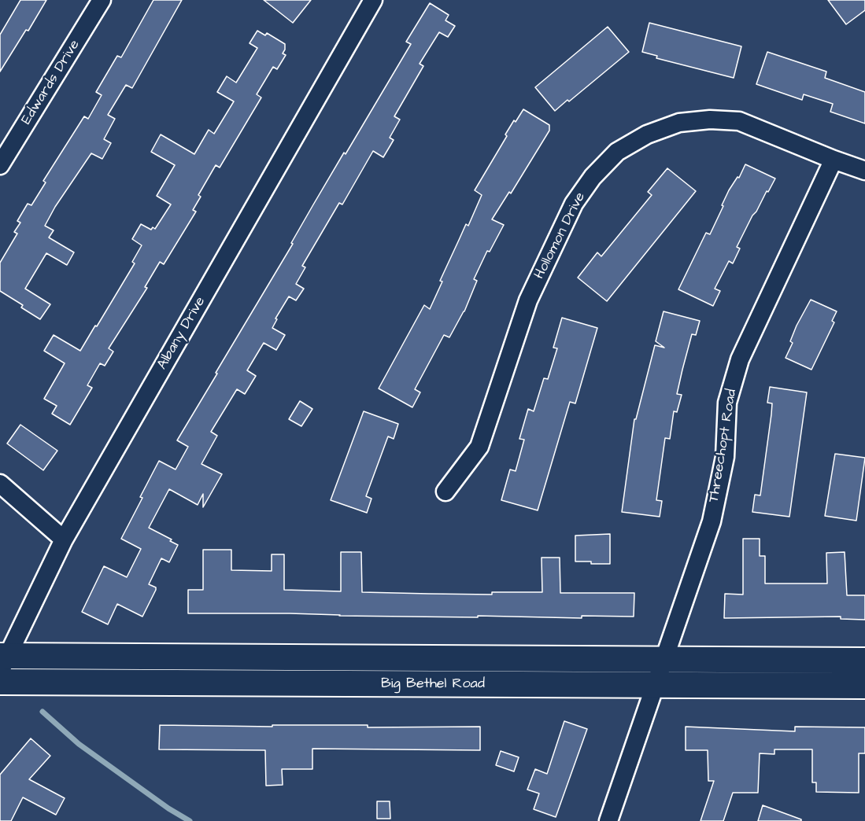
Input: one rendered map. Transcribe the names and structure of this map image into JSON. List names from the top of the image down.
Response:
{
  "streets": {
    "main road": ["Big Bethel Road"],
    "street": [
      "Edwards Drive",
      "Hollomon Drive",
      "Albany Drive",
      "Threechopt Road"
    ]
  },
  "crossings": [
    ["Hollomon Drive", "Threechopt Road"],
    ["Albany Drive", "Big Bethel Road"],
    ["Threechopt Road", "Big Bethel Road"]
  ]
}
